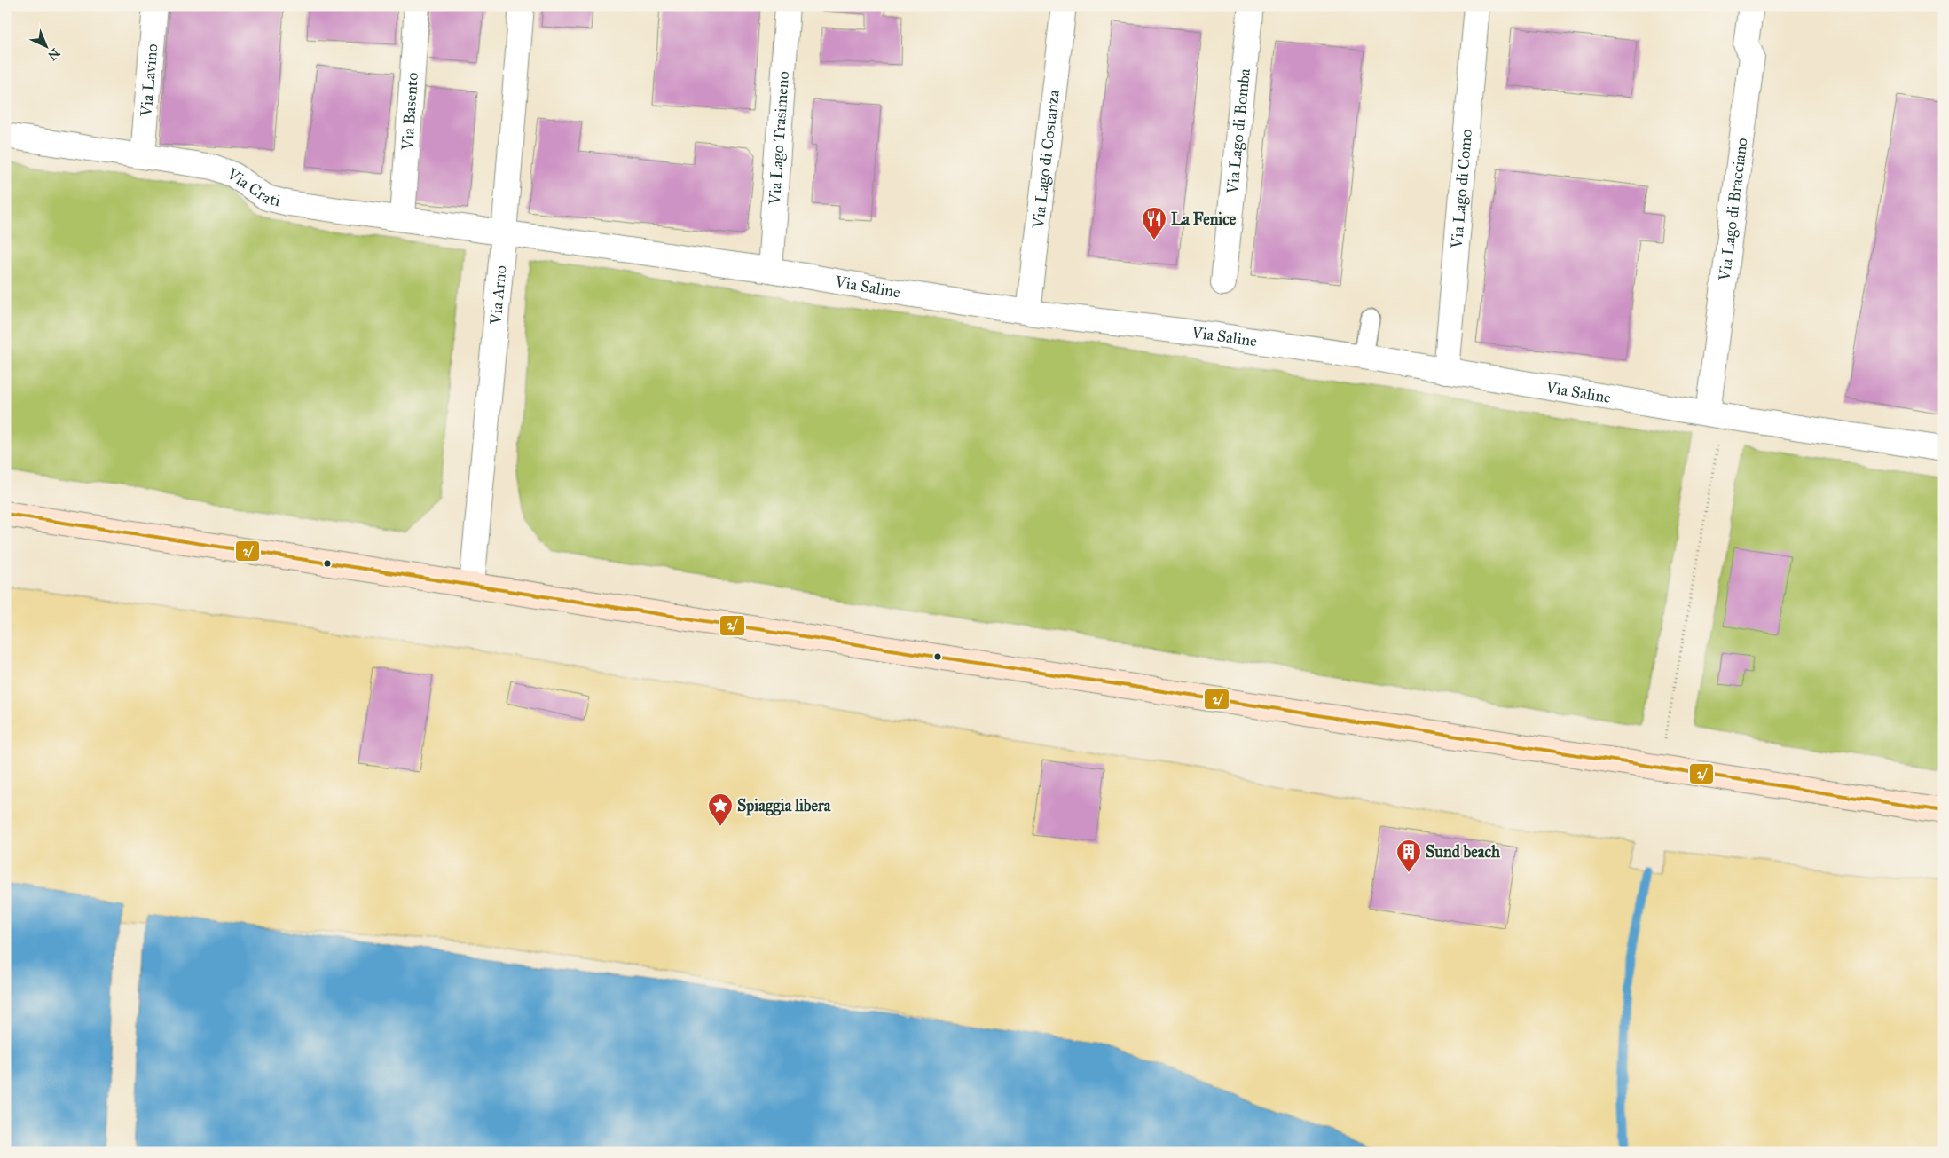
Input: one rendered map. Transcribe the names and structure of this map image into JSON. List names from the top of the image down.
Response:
{
  "streets": {
    "street": [
      "Via Lavino",
      "Via Basento",
      "Via Lago di Bomba",
      "Via Lago Trasimeno",
      "Via Lago di Costanza",
      "Via Crati",
      "Via Lago di Como",
      "Via Lago di Bracciano",
      "Via Saline",
      "Via Arno"
    ]
  },
  "crossings": [
    ["Via Lavino", "Via Crati"],
    ["Via Basento", "Via Crati"],
    ["Via Lago Trasimeno", "Via Saline"],
    ["Via Lago di Costanza", "Via Saline"],
    ["Via Crati", "Via Saline"],
    ["Via Crati", "Via Arno"],
    ["Via Lago di Como", "Via Saline"],
    ["Via Lago di Bracciano", "Via Saline"],
    ["Via Saline", "Via Arno"]
  ],
  "places": {
    "restaurant": ["La Fenice"],
    "place": ["Spiaggia libera"],
    "building": ["Sund beach"]
  },
  "lines": ["transit line 2/"],
  "north": "bottom right"
}
